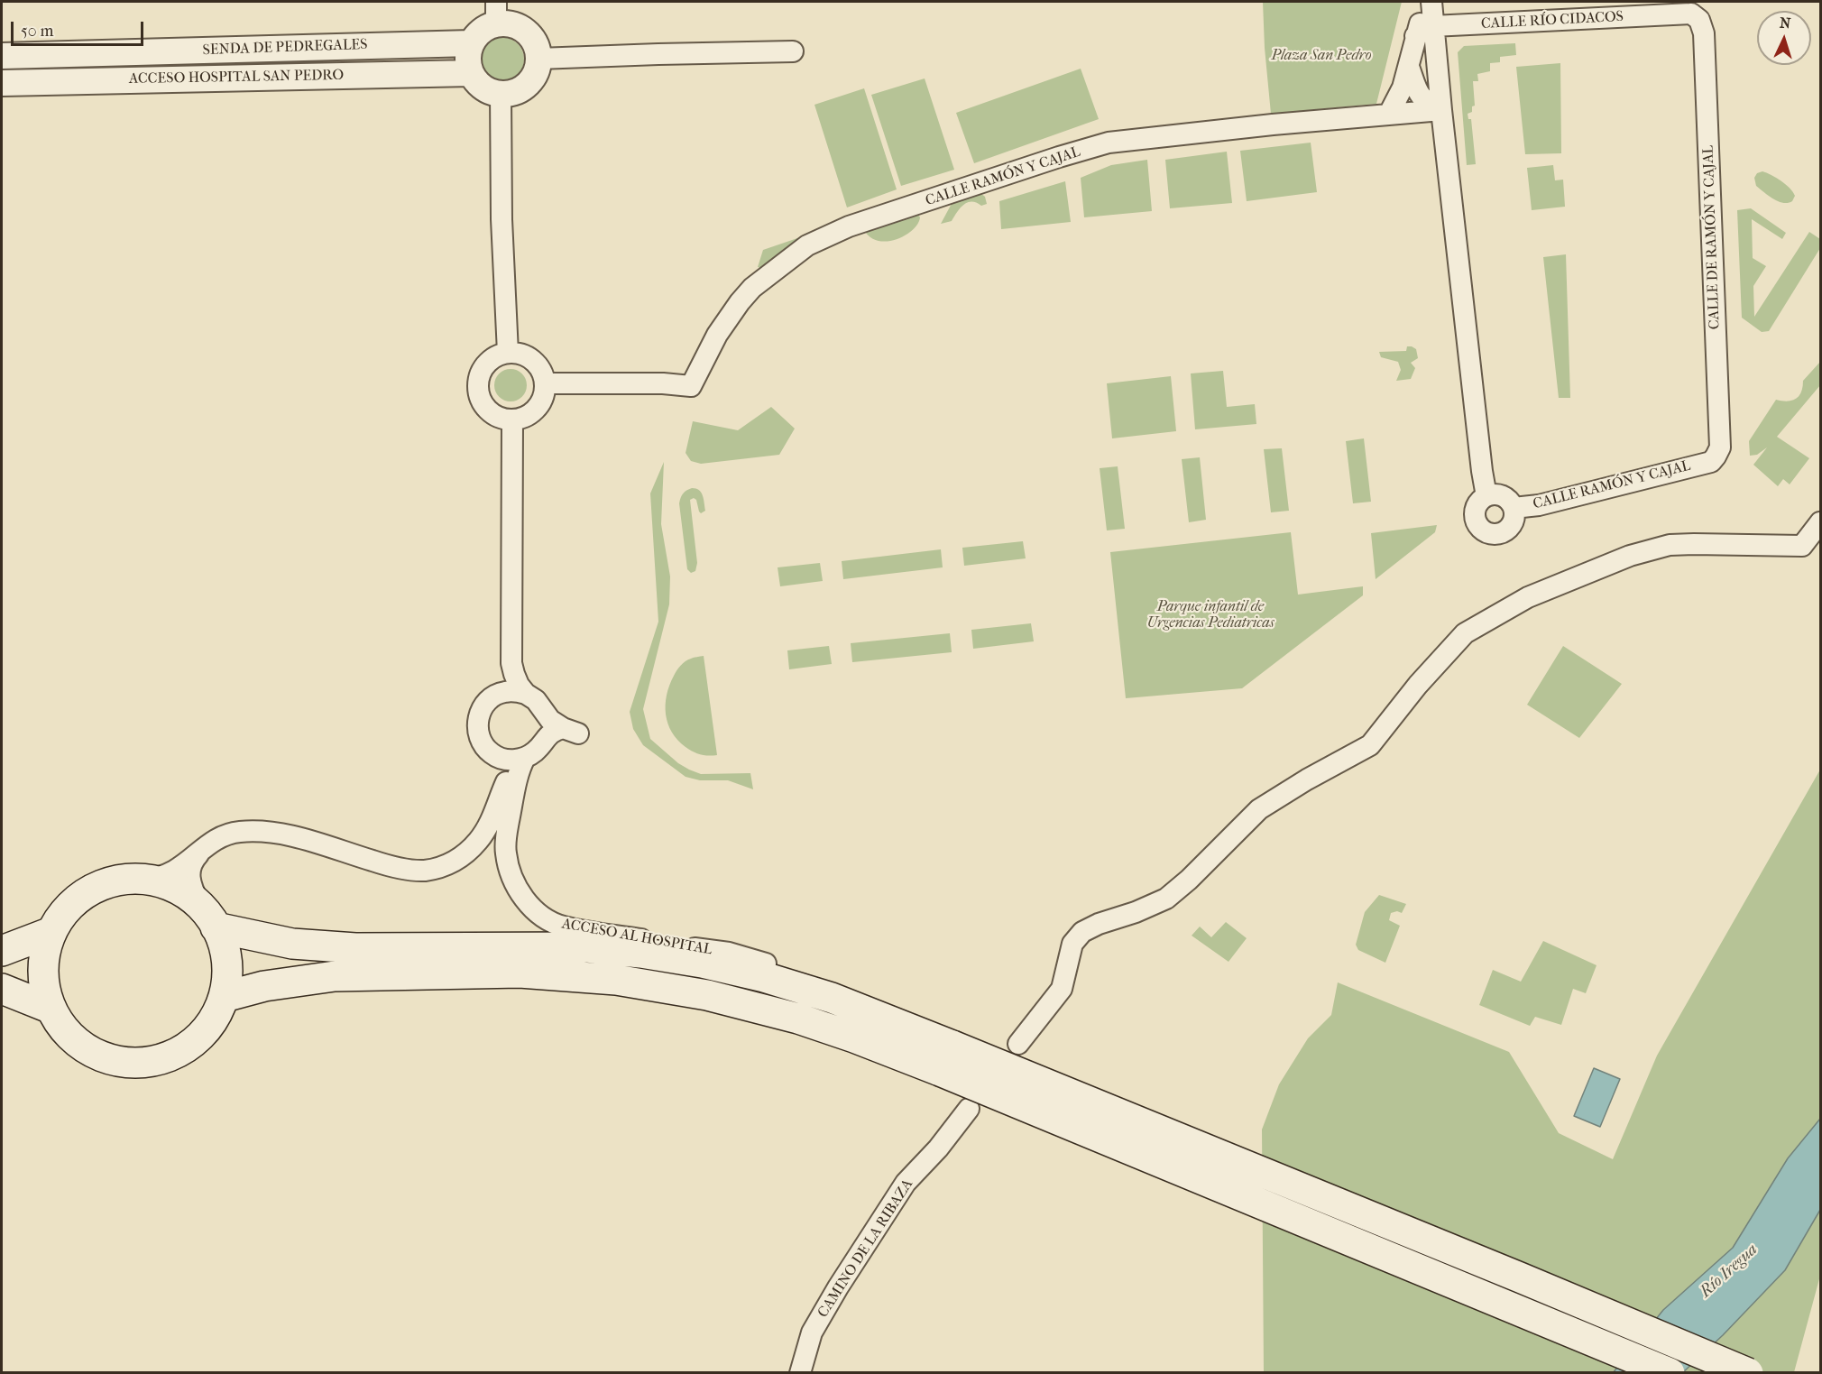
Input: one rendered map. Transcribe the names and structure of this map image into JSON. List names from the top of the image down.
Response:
{
  "streets": {
    "street": [
      "CALLE RÍO CIDACOS",
      "SENDA DE PEDREGALES",
      "ACCESO HOSPITAL SAN PEDRO",
      "CALLE RAMÓN Y CAJAL",
      "CALLE DE RAMÓN Y CAJAL",
      "ACCESO AL HOSPITAL",
      "CAMINO DE LA RIBAZA"
    ]
  },
  "crossings": [
    ["CALLE RÍO CIDACOS", "CALLE DE RAMÓN Y CAJAL"],
    ["SENDA DE PEDREGALES", "ACCESO HOSPITAL SAN PEDRO"],
    ["CALLE RAMÓN Y CAJAL", "CALLE DE RAMÓN Y CAJAL"]
  ],
  "water": ["Río Iregua"],
  "parks": ["Plaza San Pedro", "Parque infantil de Urgencias Pediatricas"],
  "scale_bar": "50 m",
  "north": "top"
}
